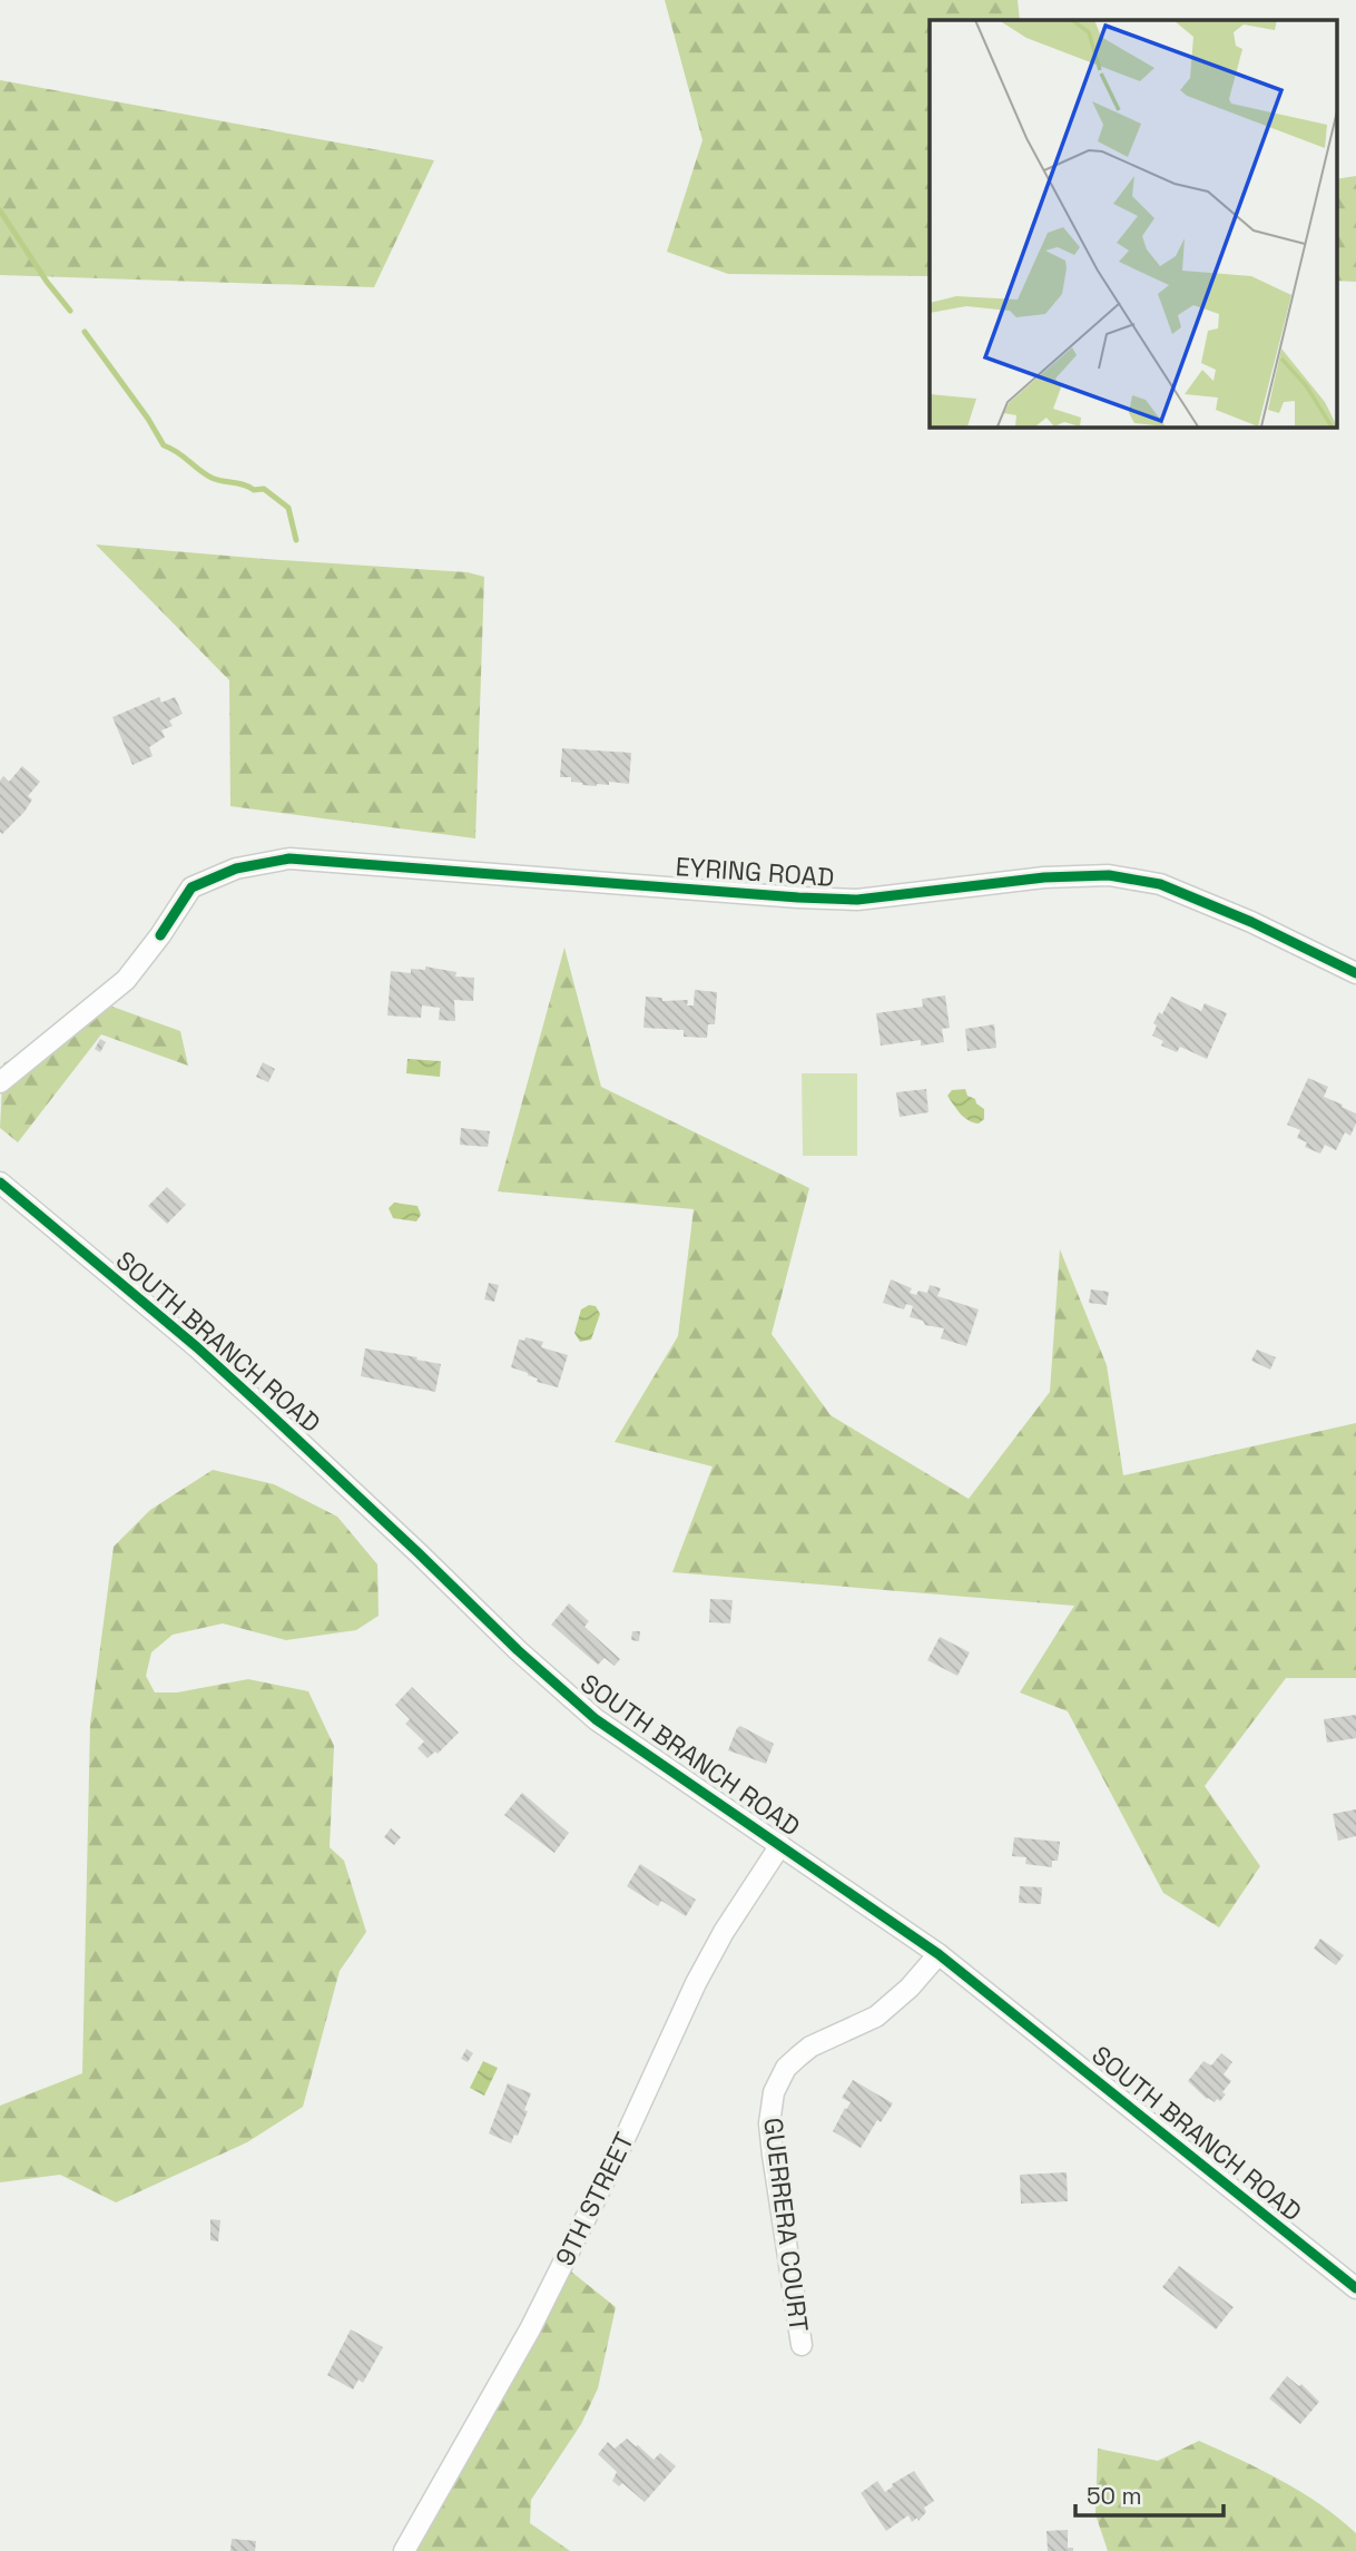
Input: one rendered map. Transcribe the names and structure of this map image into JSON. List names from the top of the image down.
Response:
{
  "streets": {
    "street": [
      "EYRING ROAD",
      "SOUTH BRANCH ROAD",
      "9TH STREET",
      "GUERRERA COURT"
    ]
  },
  "crossings": [
    ["SOUTH BRANCH ROAD", "9TH STREET"],
    ["SOUTH BRANCH ROAD", "GUERRERA COURT"]
  ],
  "scale_bar": "50 m"
}
